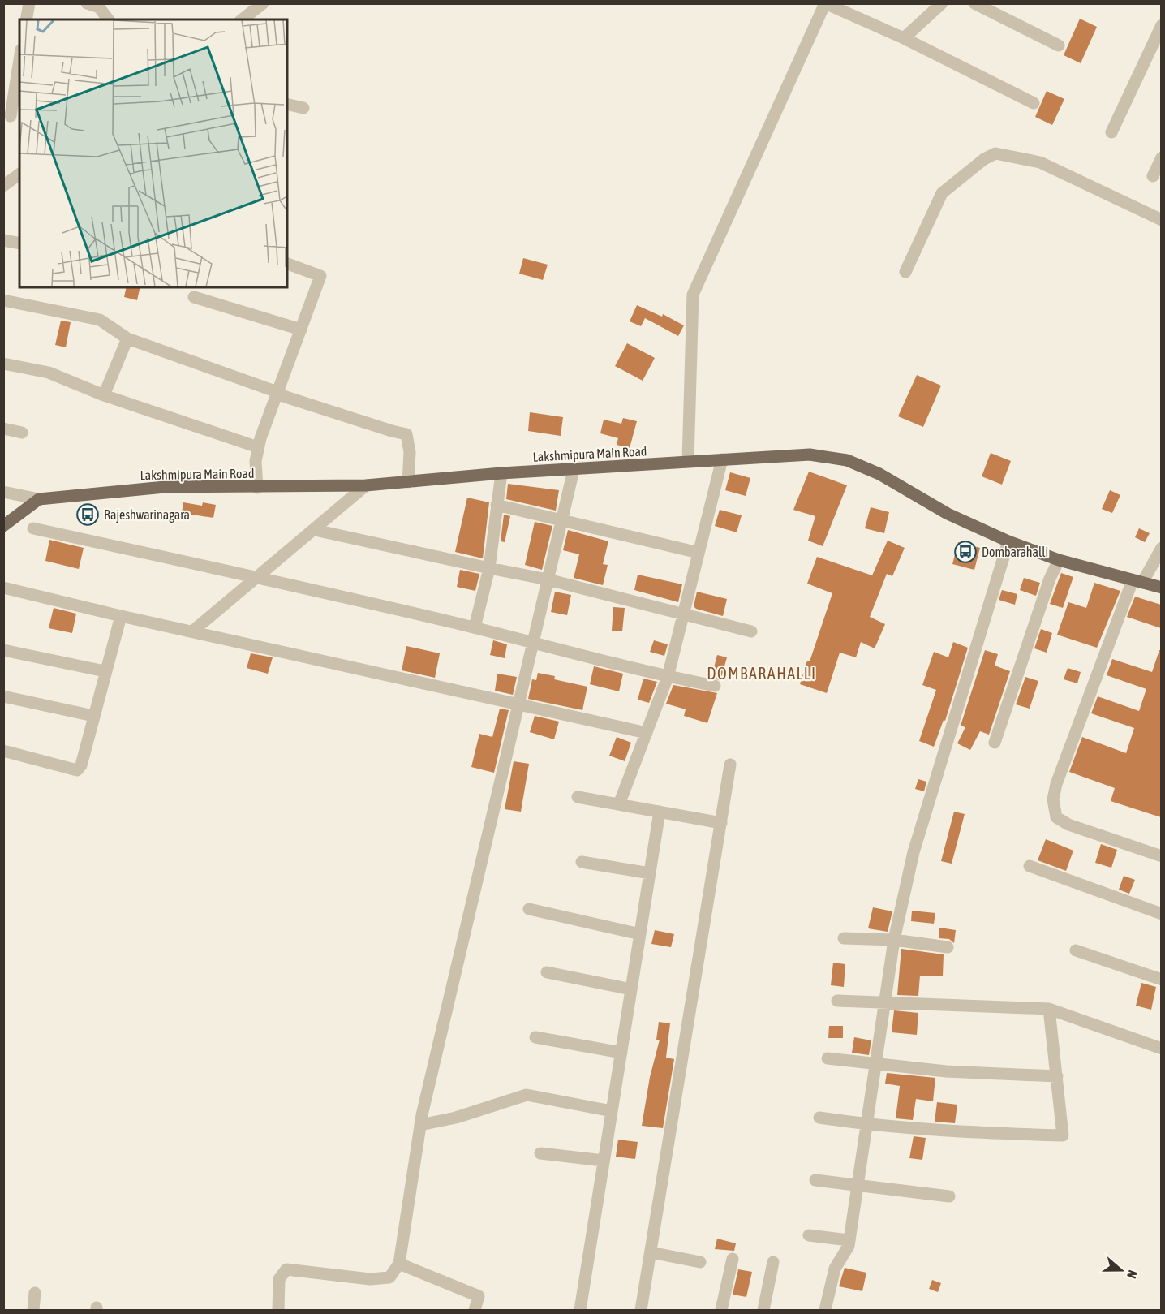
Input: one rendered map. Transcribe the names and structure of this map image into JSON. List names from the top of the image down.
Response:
{
  "streets": {
    "main road": ["Lakshmipura Main Road"]
  },
  "districts": ["DOMBARAHALLI"],
  "places": {
    "bus stop": ["Rajeshwarinagara", "Dombarahalli"]
  },
  "north": "right"
}
